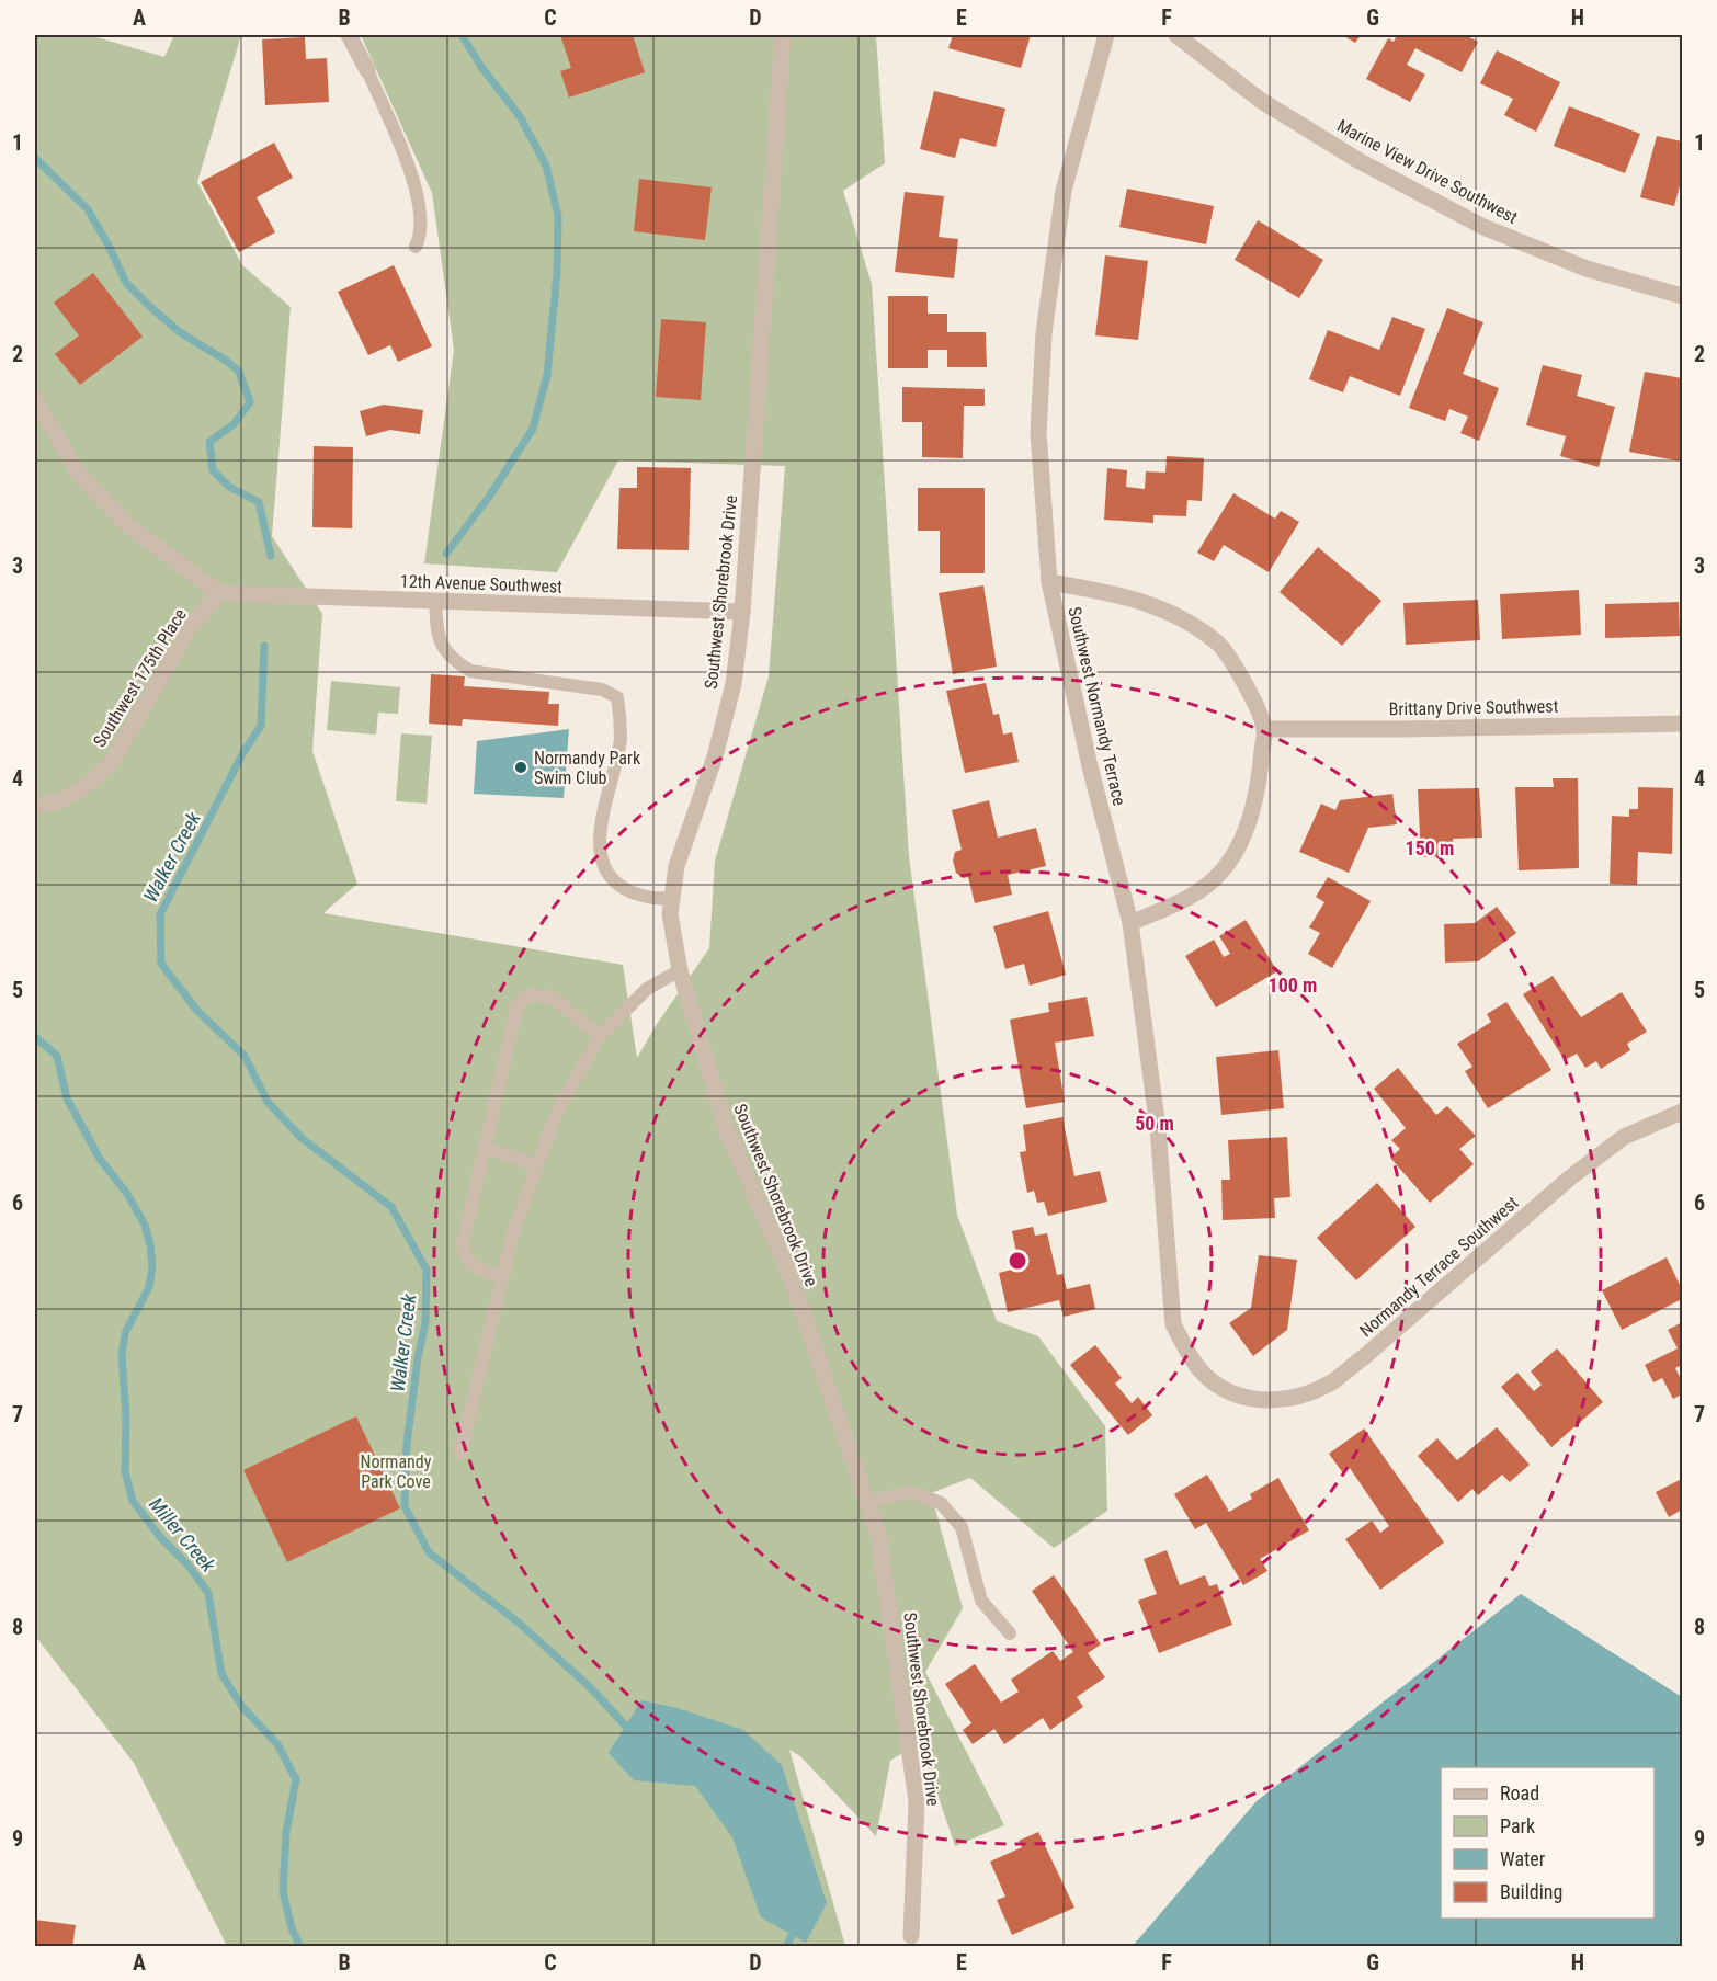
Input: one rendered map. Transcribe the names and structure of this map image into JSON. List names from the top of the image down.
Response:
{
  "streets": {
    "street": [
      "Marine View Drive Southwest",
      "12th Avenue Southwest",
      "Southwest Shorebrook Drive",
      "Southwest 175th Place",
      "Southwest Normandy Terrace",
      "Brittany Drive Southwest",
      "Normandy Terrace Southwest"
    ]
  },
  "crossings": [
    ["12th Avenue Southwest", "Southwest Shorebrook Drive"],
    ["12th Avenue Southwest", "Southwest 175th Place"],
    ["Southwest Normandy Terrace", "Normandy Terrace Southwest"]
  ],
  "water": ["Walker Creek", "Miller Creek"],
  "parks": ["Normandy Park Cove"],
  "places": ["Normandy Park Swim Club"],
  "legend": [
    "Road",
    "Park",
    "Water",
    "Building"
  ],
  "grid": {
    "columns": [
      "A",
      "B",
      "C",
      "D",
      "E",
      "F",
      "G",
      "H"
    ],
    "rows": [
      "1",
      "2",
      "3",
      "4",
      "5",
      "6",
      "7",
      "8",
      "9"
    ]
  },
  "rings": ["150 m", "100 m", "50 m"]
}
